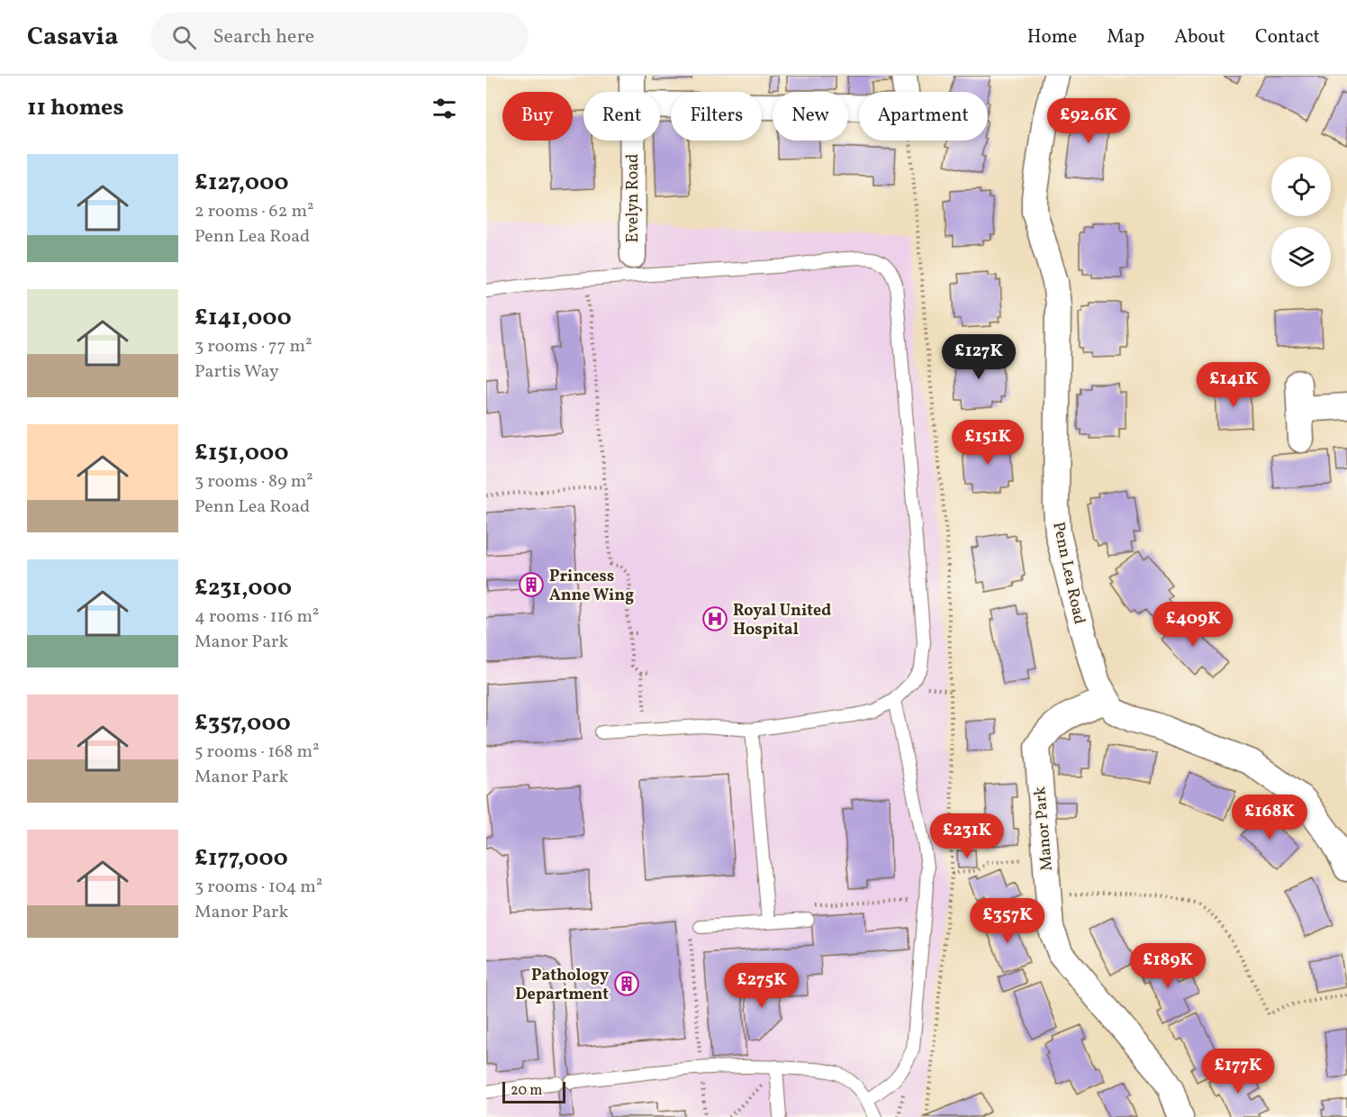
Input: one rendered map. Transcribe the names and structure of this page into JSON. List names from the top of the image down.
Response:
{
  "streets": {
    "street": ["Evelyn Road", "Penn Lea Road", "Manor Park"]
  },
  "crossings": [
    ["Penn Lea Road", "Manor Park"]
  ],
  "places": {
    "building": ["Princess Anne Wing", "Pathology Department"],
    "hospital": ["Royal United Hospital"]
  },
  "scale_bar": "20 m",
  "page": {
    "header": "Casavia",
    "search": "Search here",
    "nav": [
      "Home",
      "Map",
      "About",
      "Contact"
    ],
    "heading": "11 homes",
    "chip": [
      "Buy",
      "Rent",
      "Filters",
      "New",
      "Apartment"
    ],
    "price": [
      "£92.6K",
      "£127K",
      "£141K",
      "£151K",
      "£409K",
      "£168K",
      "£231K",
      "£357K",
      "£189K",
      "£275K",
      "£177K"
    ],
    "list": [
      {
        "name": "£127,000",
        "note": "2 rooms · 62 m² · Penn Lea Road"
      },
      {
        "name": "£141,000",
        "note": "3 rooms · 77 m² · Partis Way"
      },
      {
        "name": "£151,000",
        "note": "3 rooms · 89 m² · Penn Lea Road"
      },
      {
        "name": "£231,000",
        "note": "4 rooms · 116 m² · Manor Park"
      },
      {
        "name": "£357,000",
        "note": "5 rooms · 168 m² · Manor Park"
      },
      {
        "name": "£177,000",
        "note": "3 rooms · 104 m² · Manor Park"
      }
    ],
    "scale": "20 m"
  }
}
